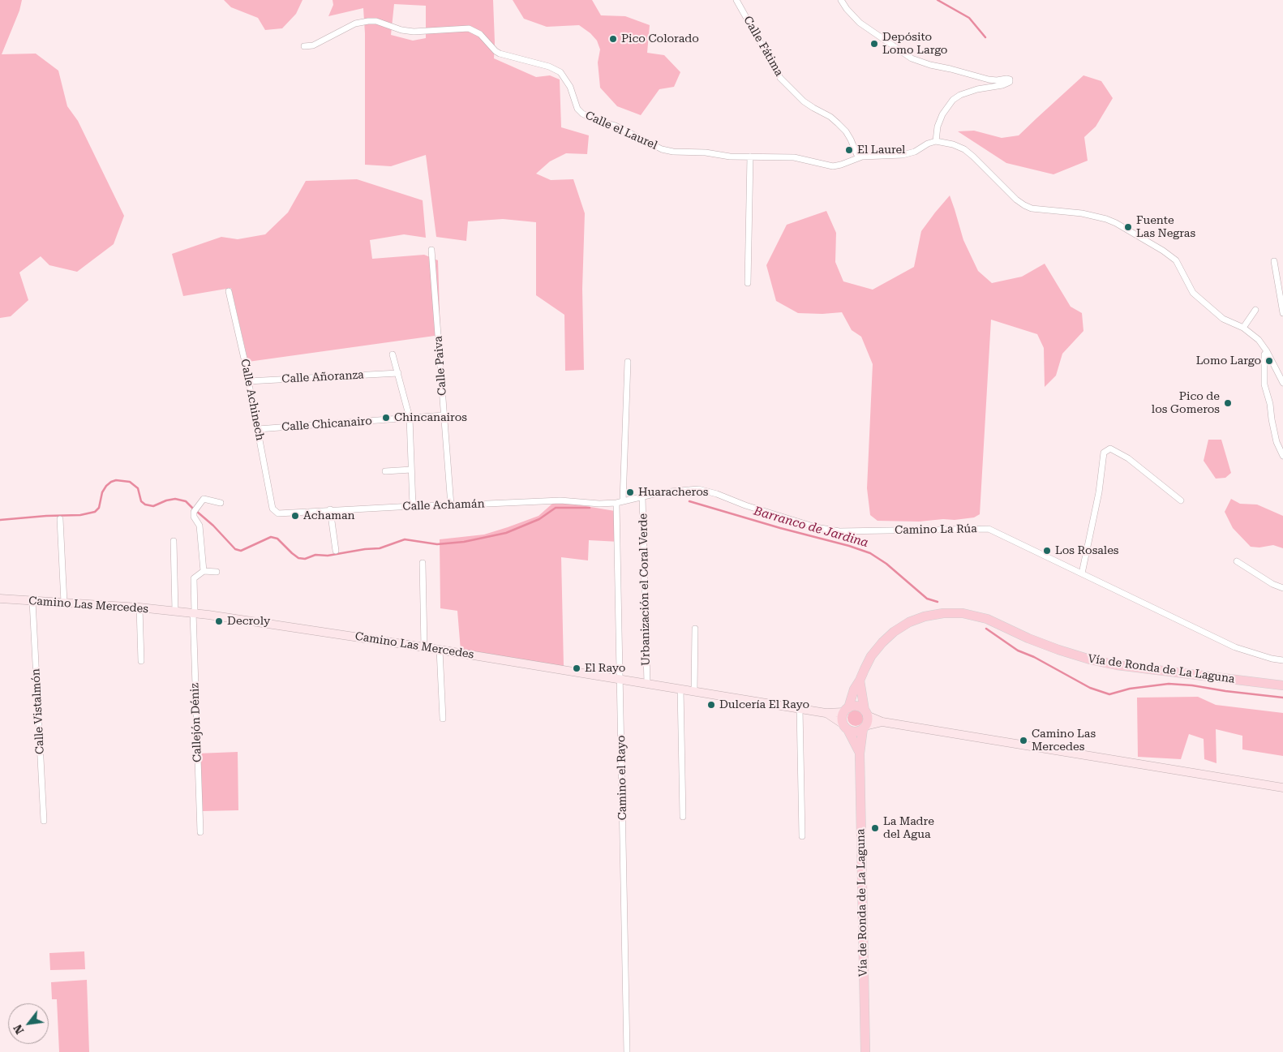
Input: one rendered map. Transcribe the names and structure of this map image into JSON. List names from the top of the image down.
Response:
{
  "streets": {
    "main road": ["Camino Las Mercedes", "Vía de Ronda de La Laguna"],
    "street": [
      "Calle Fátima",
      "Calle el Laurel",
      "Calle Paiva",
      "Calle Añoranza",
      "Calle Achinech",
      "Calle Chicanairo",
      "Calle Achamán",
      "Camino La Rúa",
      "Urbanización el Coral Verde",
      "Calle Vistalmón",
      "Callejón Déniz",
      "Camino el Rayo"
    ]
  },
  "crossings": [
    ["Calle Fátima", "Calle el Laurel"],
    ["Calle Paiva", "Calle Chicanairo"],
    ["Calle Paiva", "Calle Achamán"],
    ["Calle Añoranza", "Calle Achinech"],
    ["Calle Achinech", "Calle Chicanairo"],
    ["Calle Achinech", "Calle Achamán"],
    ["Calle Achamán", "Camino La Rúa"],
    ["Calle Achamán", "Camino el Rayo"],
    ["Camino La Rúa", "Urbanización el Coral Verde"],
    ["Camino La Rúa", "Camino el Rayo"],
    ["Urbanización el Coral Verde", "Camino Las Mercedes"],
    ["Camino Las Mercedes", "Vía de Ronda de La Laguna"],
    ["Camino Las Mercedes", "Calle Vistalmón"],
    ["Camino Las Mercedes", "Callejón Déniz"],
    ["Camino Las Mercedes", "Camino el Rayo"]
  ],
  "water": ["Barranco de Jardina"],
  "places": [
    "Pico Colorado",
    "Depósito Lomo Largo",
    "El Laurel",
    "Fuente Las Negras",
    "Lomo Largo",
    "Pico de los Gomeros",
    "Chincanairos",
    "Huaracheros",
    "Achaman",
    "Los Rosales",
    "Decroly",
    "El Rayo",
    "Dulcería El Rayo",
    "Camino Las Mercedes",
    "La Madre del Agua"
  ],
  "north": "bottom left"
}
